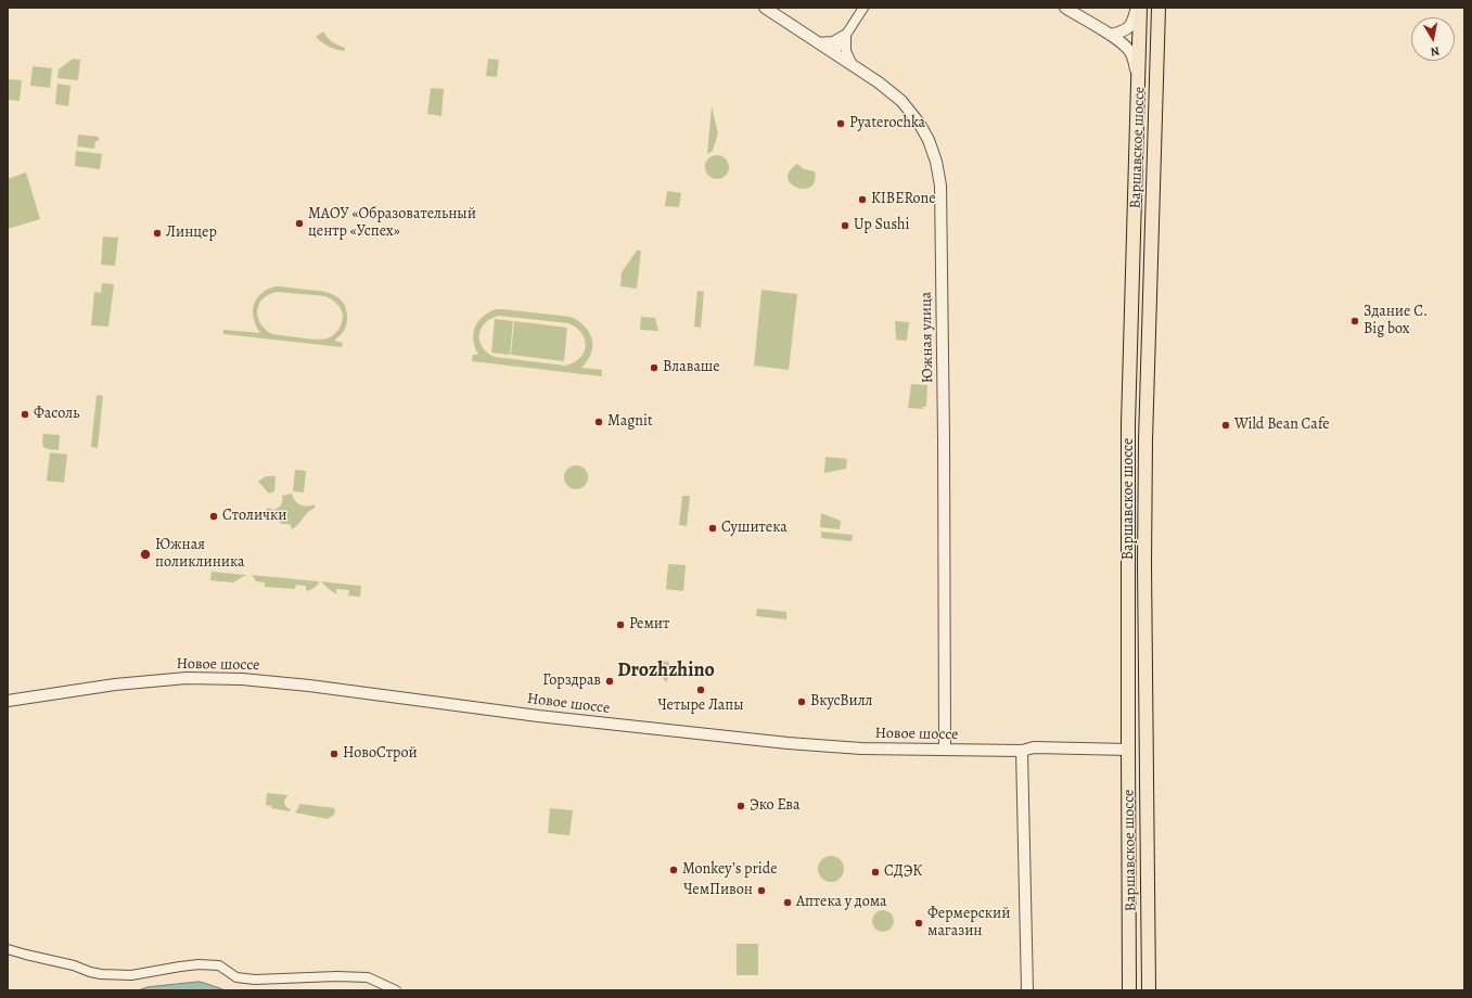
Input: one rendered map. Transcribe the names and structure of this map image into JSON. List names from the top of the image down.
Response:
{
  "streets": {
    "main road": ["Варшавское шоссе"],
    "street": ["Южная улица", "Новое шоссе"]
  },
  "crossings": [
    ["Варшавское шоссе", "Новое шоссе"],
    ["Южная улица", "Новое шоссе"]
  ],
  "districts": ["Drozhzhino"],
  "places": [
    "Pyaterochka",
    "KIBERone",
    "МАОУ «Образовательный центр «Успех»",
    "Up Sushi",
    "Линцер",
    "Здание C. Big box",
    "Влаваше",
    "Фасоль",
    "Magnit",
    "Wild Bean Cafe",
    "Столички",
    "Сушитека",
    "Южная поликлиника",
    "Ремит",
    "Горздрав",
    "Четыре Лапы",
    "ВкусВилл",
    "НовоСтрой",
    "Эко Ева",
    "Monkey’s pride",
    "СДЭК",
    "ЧемПивон",
    "Аптека у дома",
    "Фермерский магазин"
  ],
  "north": "bottom"
}
